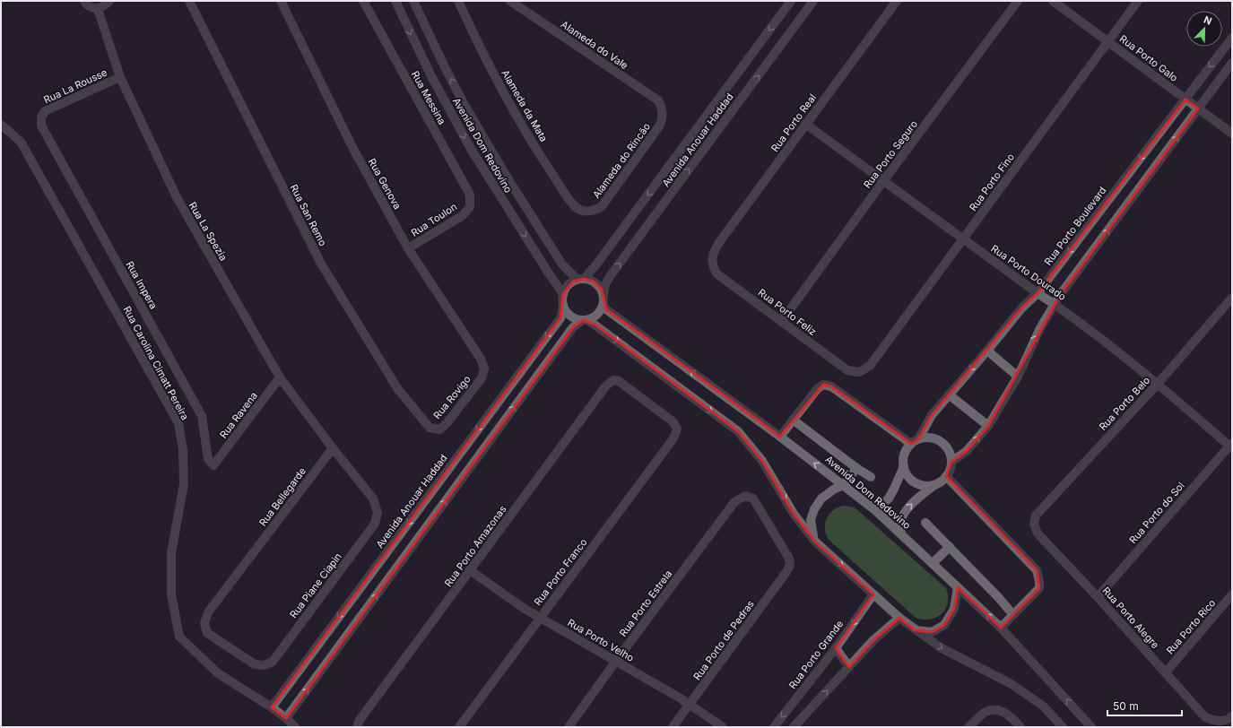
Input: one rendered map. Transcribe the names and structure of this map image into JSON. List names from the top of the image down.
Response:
{
  "streets": {
    "street": [
      "Alameda do Vale",
      "Rua Porto Galo",
      "Rua La Rousse",
      "Rua Messina",
      "Alameda da Mata",
      "Rua Porto Real",
      "Avenida Anouar Haddad",
      "Avenida Dom Redovino",
      "Rua Porto Seguro",
      "Alameda do Rincão",
      "Rua Porto Fino",
      "Rua Genova",
      "Rua San Remo",
      "Rua Toulon",
      "Rua Porto Boulevard",
      "Rua La Spezia",
      "Rua Porto Dourado",
      "Rua Impera",
      "Rua Porto Feliz",
      "Rua Carolina Cimatt Pereira",
      "Rua Rovigo",
      "Rua Porto Belo",
      "Rua Ravena",
      "Rua Bellegarde",
      "Rua Porto do Sol",
      "Rua Porto Amazonas",
      "Rua Porto Franco",
      "Rua Piane Ciapin",
      "Rua Porto Estrela",
      "Rua Porto Alegre",
      "Rua Porto Rico",
      "Rua Porto Velho",
      "Rua Porto de Pedras",
      "Rua Porto Grande"
    ]
  },
  "crossings": [
    ["Alameda do Vale", "Alameda do Rincão"],
    ["Rua Porto Galo", "Rua Porto Fino"],
    ["Rua Porto Galo", "Rua Porto Boulevard"],
    ["Rua La Rousse", "Rua La Spezia"],
    ["Rua La Rousse", "Rua Impera"],
    ["Rua Messina", "Rua Toulon"],
    ["Alameda da Mata", "Alameda do Rincão"],
    ["Rua Porto Real", "Rua Porto Dourado"],
    ["Rua Porto Real", "Rua Porto Feliz"],
    ["Avenida Anouar Haddad", "Avenida Dom Redovino"],
    ["Avenida Anouar Haddad", "Rua Carolina Cimatt Pereira"],
    ["Rua Porto Seguro", "Rua Porto Dourado"],
    ["Rua Porto Seguro", "Rua Porto Feliz"],
    ["Rua Porto Fino", "Rua Porto Dourado"],
    ["Rua Porto Fino", "Rua Porto Feliz"],
    ["Rua Genova", "Rua Toulon"],
    ["Rua Genova", "Rua Rovigo"],
    ["Rua San Remo", "Rua Rovigo"],
    ["Rua Porto Boulevard", "Rua Porto Dourado"],
    ["Rua La Spezia", "Rua Ravena"],
    ["Rua La Spezia", "Rua Bellegarde"],
    ["Rua La Spezia", "Rua Piane Ciapin"],
    ["Rua Porto Dourado", "Rua Porto Belo"],
    ["Rua Porto Dourado", "Rua Porto do Sol"],
    ["Rua Impera", "Rua Ravena"],
    ["Rua Porto Belo", "Rua Porto Alegre"],
    ["Rua Bellegarde", "Rua Piane Ciapin"],
    ["Rua Porto do Sol", "Rua Porto Alegre"],
    ["Rua Porto Amazonas", "Rua Porto Franco"],
    ["Rua Porto Amazonas", "Rua Porto Velho"],
    ["Rua Porto Franco", "Rua Porto Velho"],
    ["Rua Porto Estrela", "Rua Porto Velho"],
    ["Rua Porto Estrela", "Rua Porto de Pedras"],
    ["Rua Porto Alegre", "Rua Porto Rico"],
    ["Rua Porto Velho", "Rua Porto de Pedras"]
  ],
  "scale_bar": "50 m",
  "north": "top right"
}
